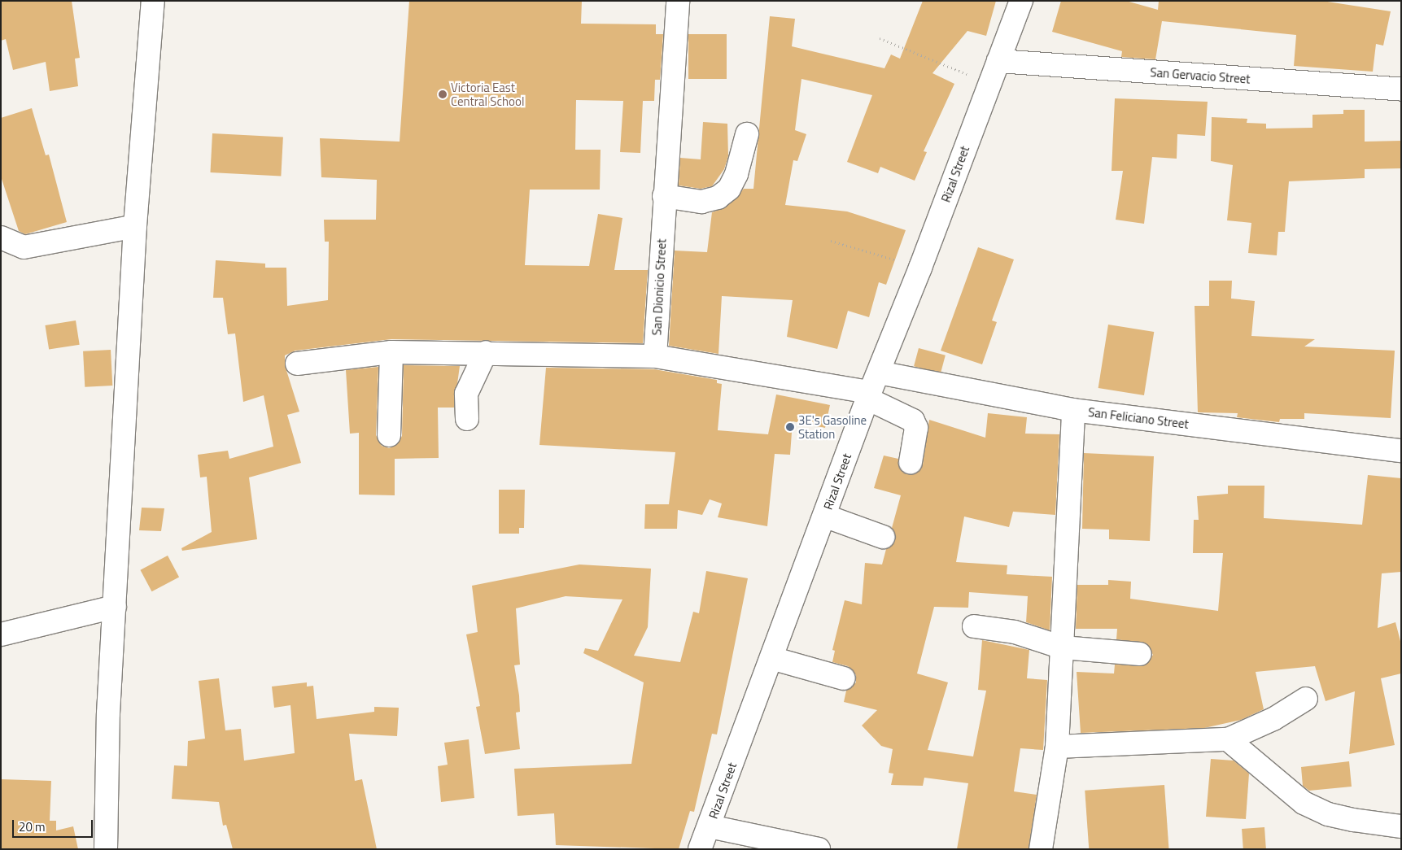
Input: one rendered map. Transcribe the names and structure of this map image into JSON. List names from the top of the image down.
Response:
{
  "streets": {
    "street": [
      "San Gervacio Street",
      "Rizal Street",
      "San Dionicio Street",
      "San Feliciano Street"
    ]
  },
  "crossings": [
    ["San Gervacio Street", "Rizal Street"],
    ["Rizal Street", "San Feliciano Street"]
  ],
  "places": ["Victoria East Central School", "3E's Gasoline Station"],
  "scale_bar": "20 m"
}
